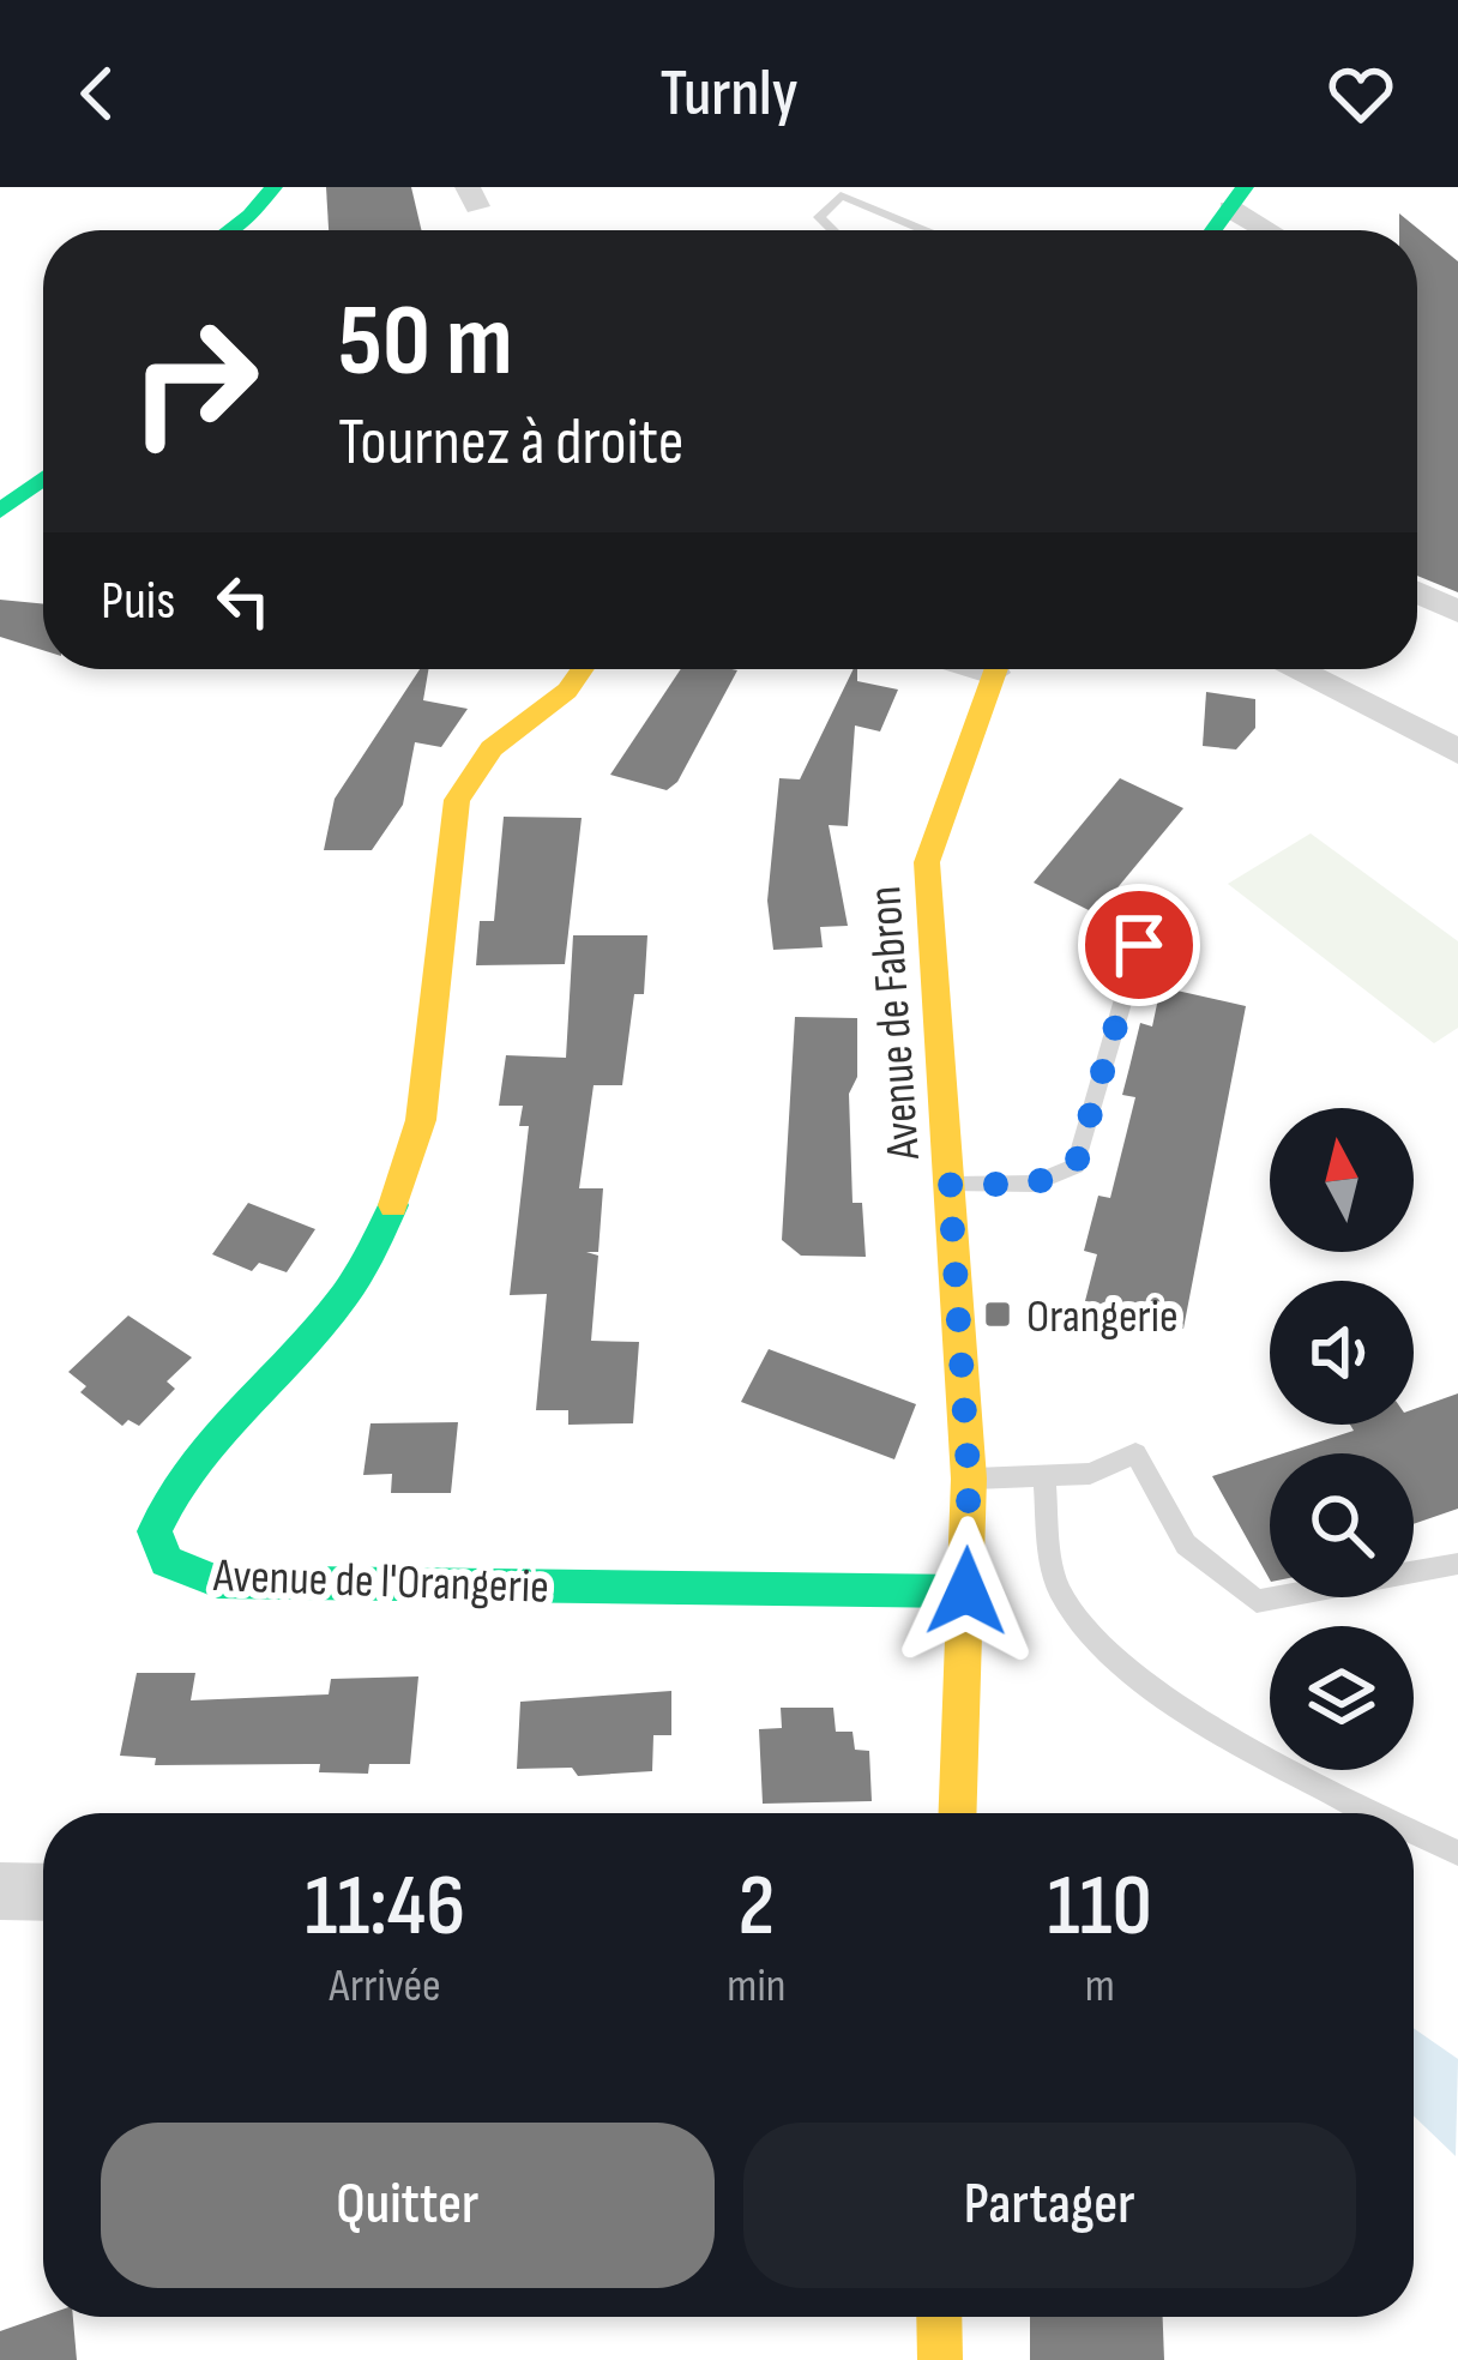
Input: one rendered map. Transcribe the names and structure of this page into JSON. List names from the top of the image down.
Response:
{
  "streets": {
    "street": ["Avenue de Fabron", "Avenue de l'Orangerie"]
  },
  "crossings": [
    ["Avenue de Fabron", "Avenue de l'Orangerie"]
  ],
  "places": {
    "transit": ["Orangerie"]
  },
  "north": "top",
  "page": {
    "header": "Turnly",
    "turn": ["50 m", "Tournez à droite"],
    "then": "Puis",
    "eta": [
      "11:46",
      "Arrivée",
      "2",
      "min",
      "110",
      "m"
    ],
    "buttons": ["Quitter", "Partager"]
  }
}
